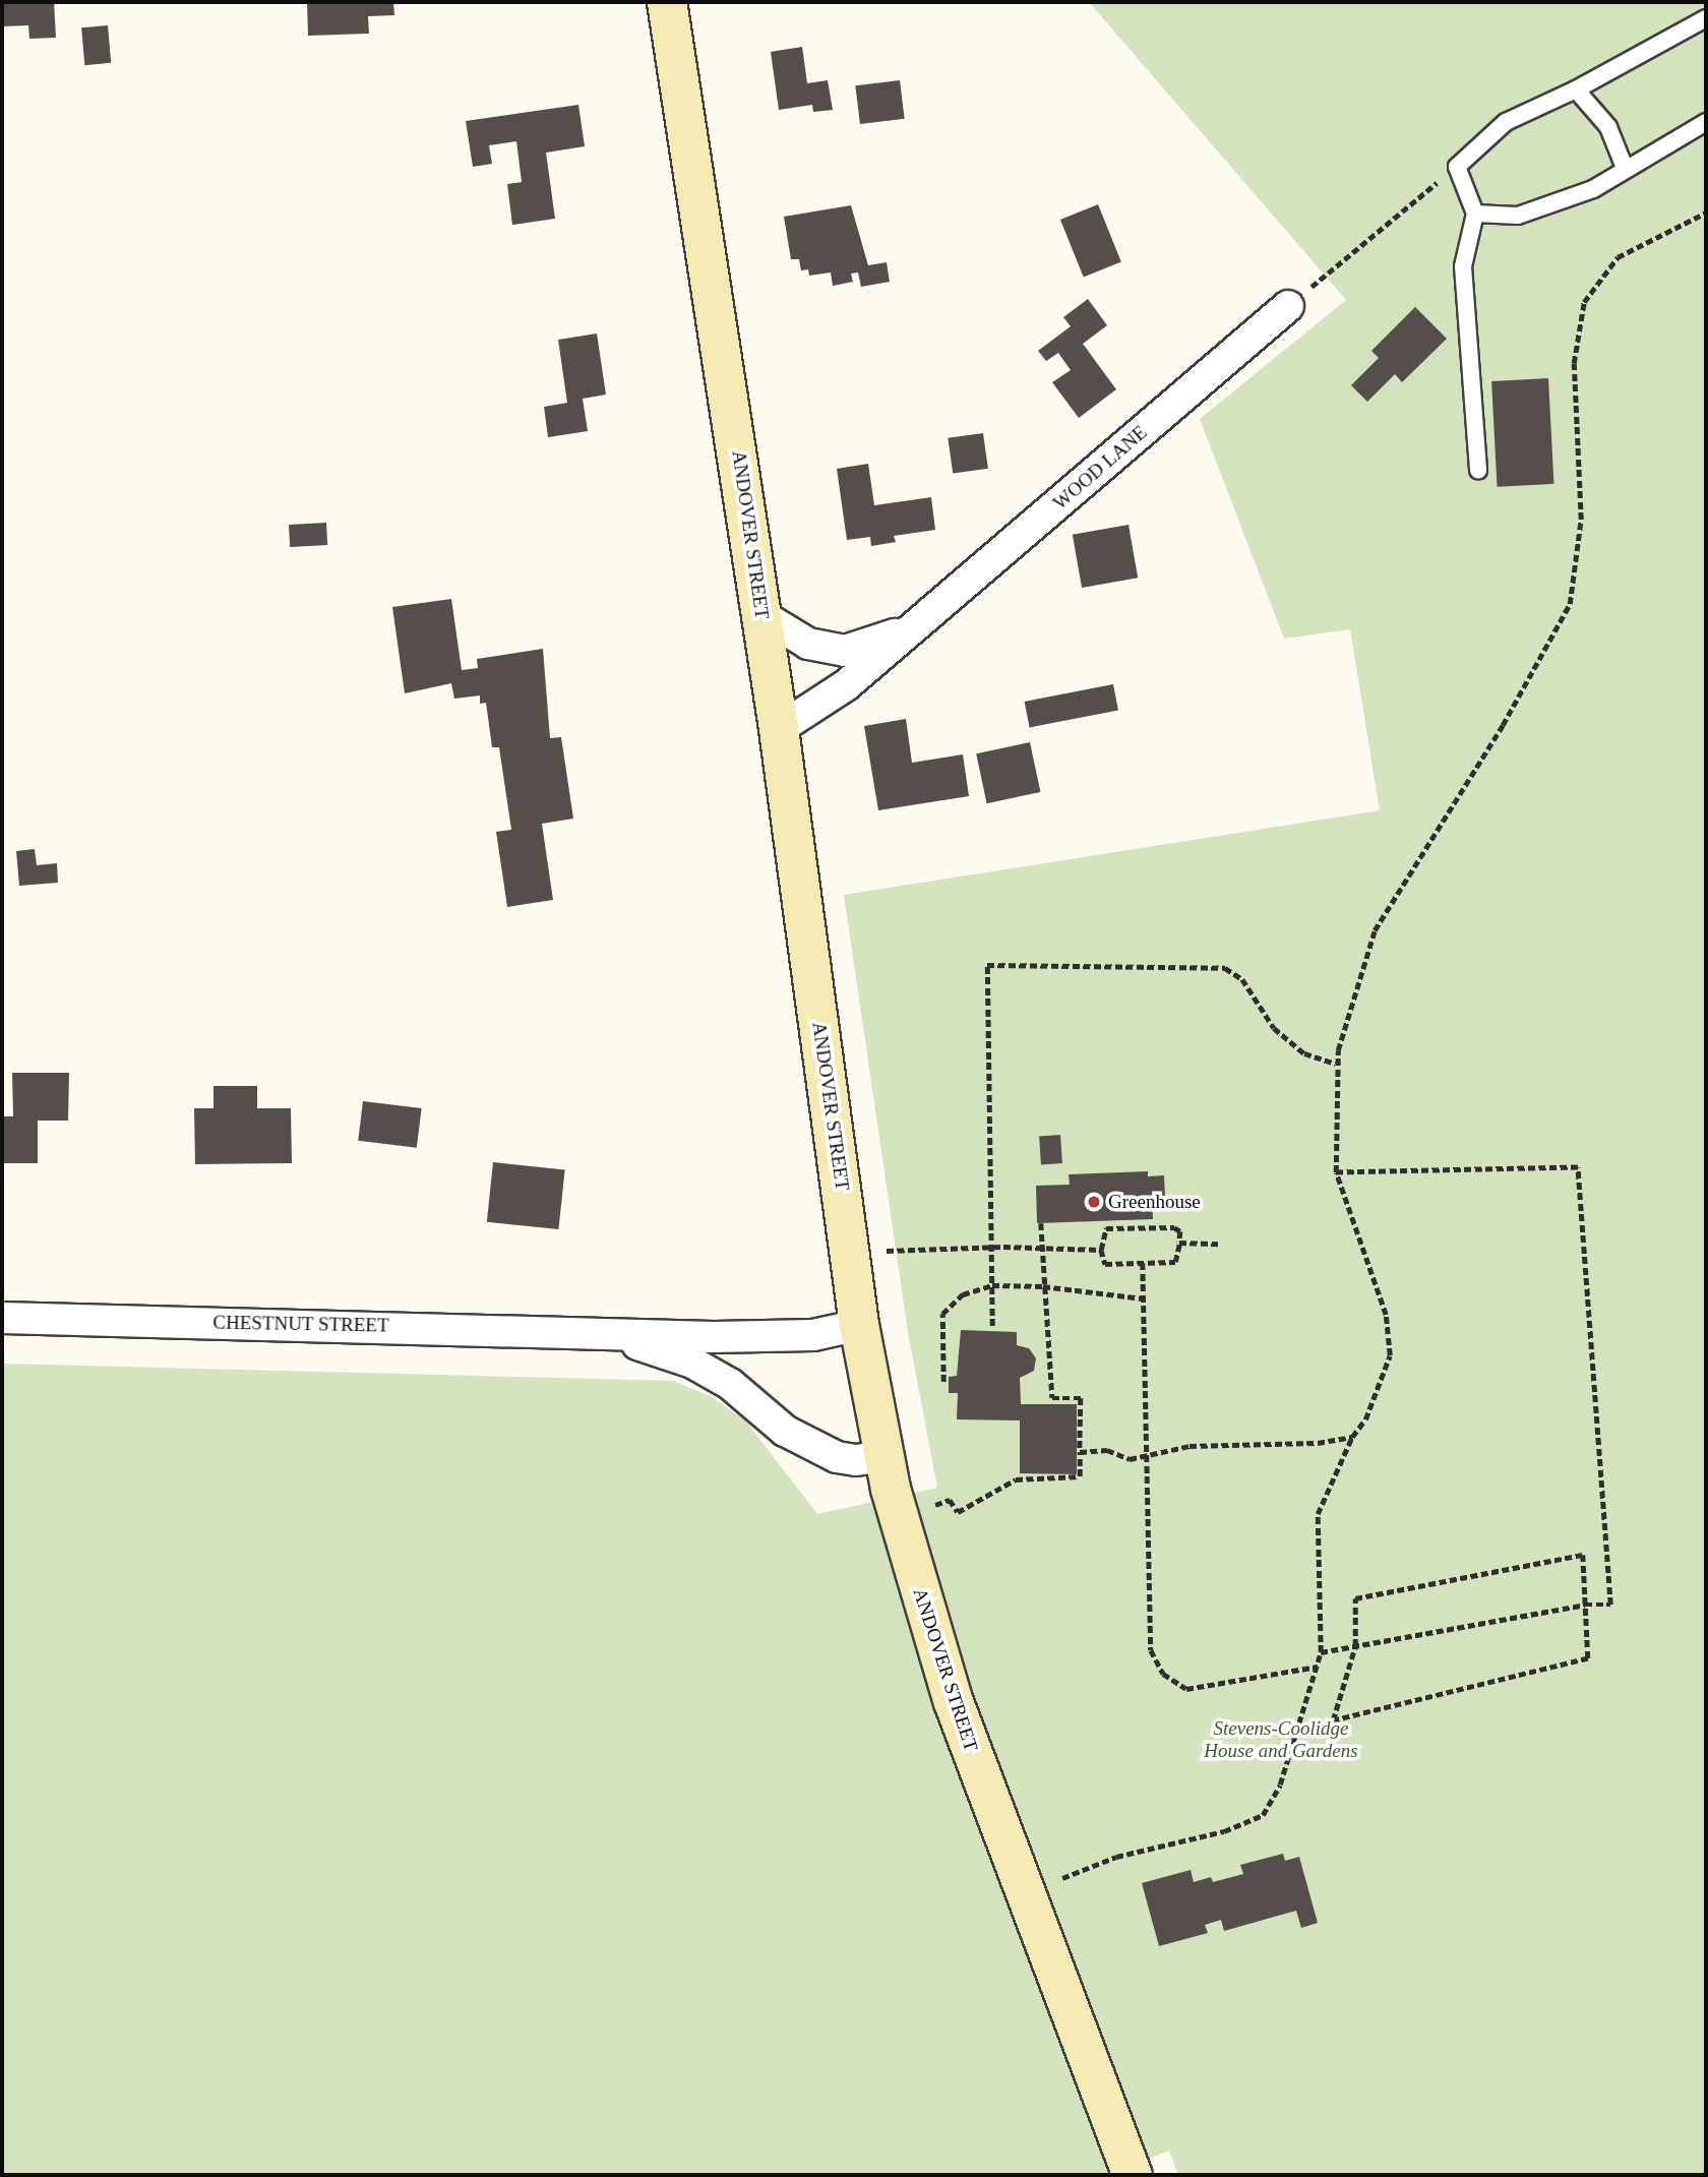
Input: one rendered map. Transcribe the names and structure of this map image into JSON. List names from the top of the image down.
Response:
{
  "streets": {
    "main road": ["ANDOVER STREET"],
    "street": ["WOOD LANE", "CHESTNUT STREET"]
  },
  "crossings": [
    ["WOOD LANE", "ANDOVER STREET"],
    ["ANDOVER STREET", "CHESTNUT STREET"]
  ],
  "parks": ["Stevens-Coolidge House and Gardens"],
  "places": ["Greenhouse"]
}
